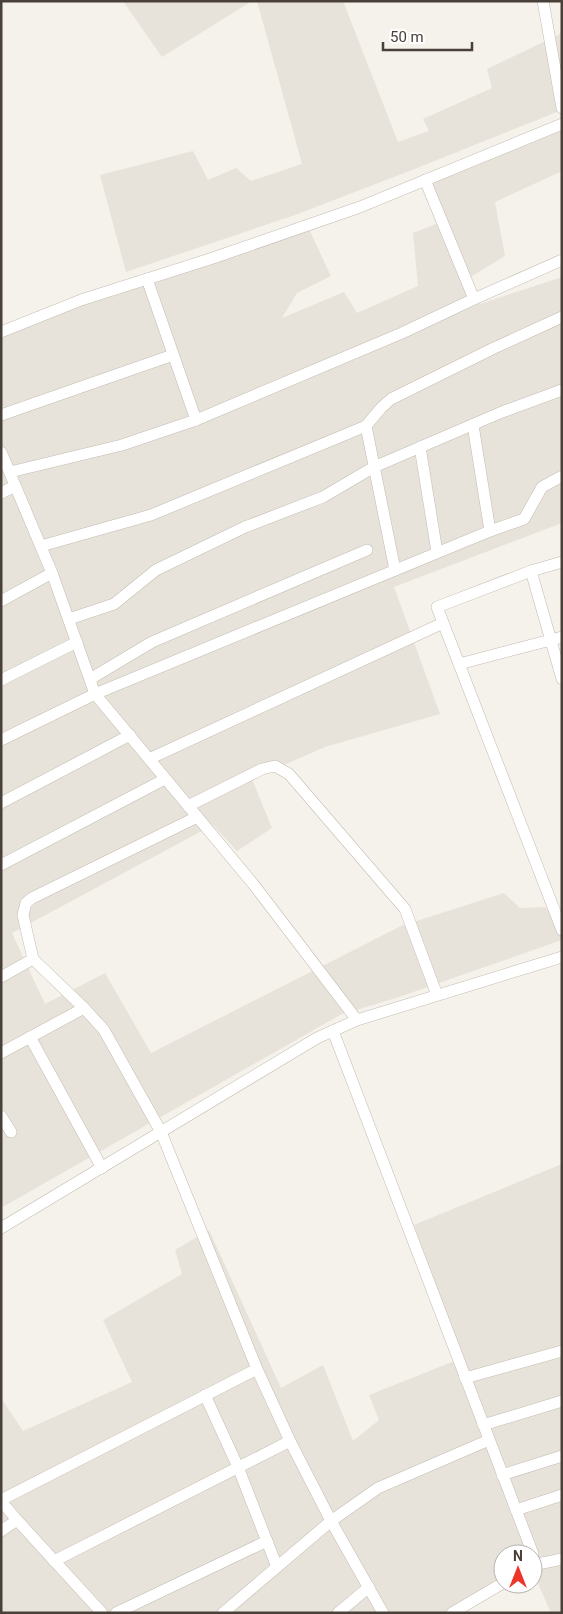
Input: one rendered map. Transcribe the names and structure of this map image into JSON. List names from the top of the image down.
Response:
{
  "scale_bar": "50 m",
  "north": "top"
}
